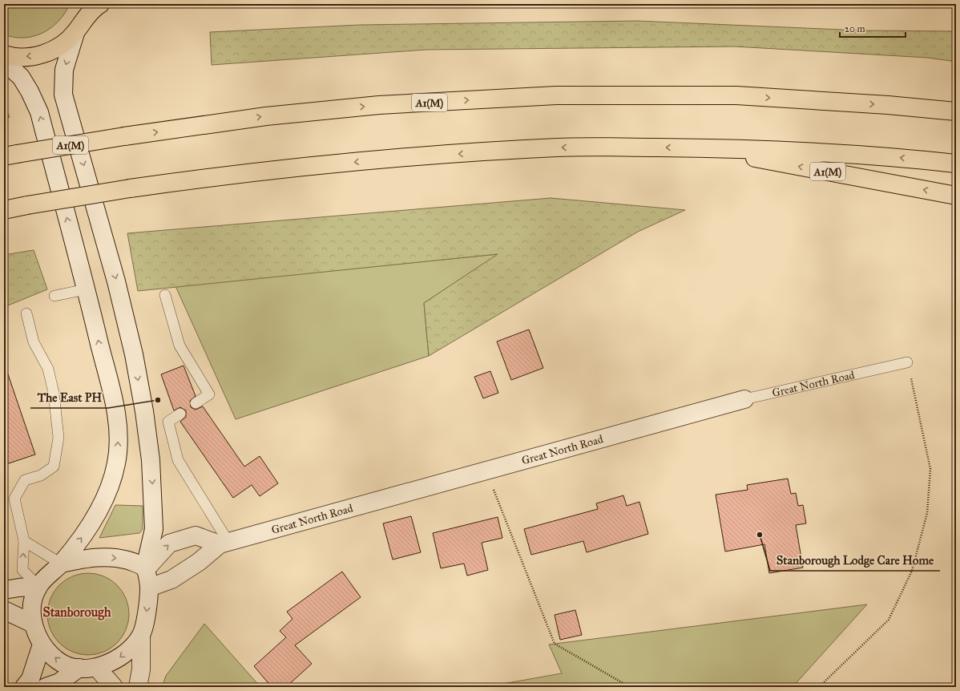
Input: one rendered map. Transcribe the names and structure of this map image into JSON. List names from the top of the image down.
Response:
{
  "streets": {
    "main road": ["A1(M)", "Great North Road"]
  },
  "districts": ["Stanborough"],
  "places": ["The East PH", "Stanborough Lodge Care Home"],
  "scale_bar": "20 m"
}
